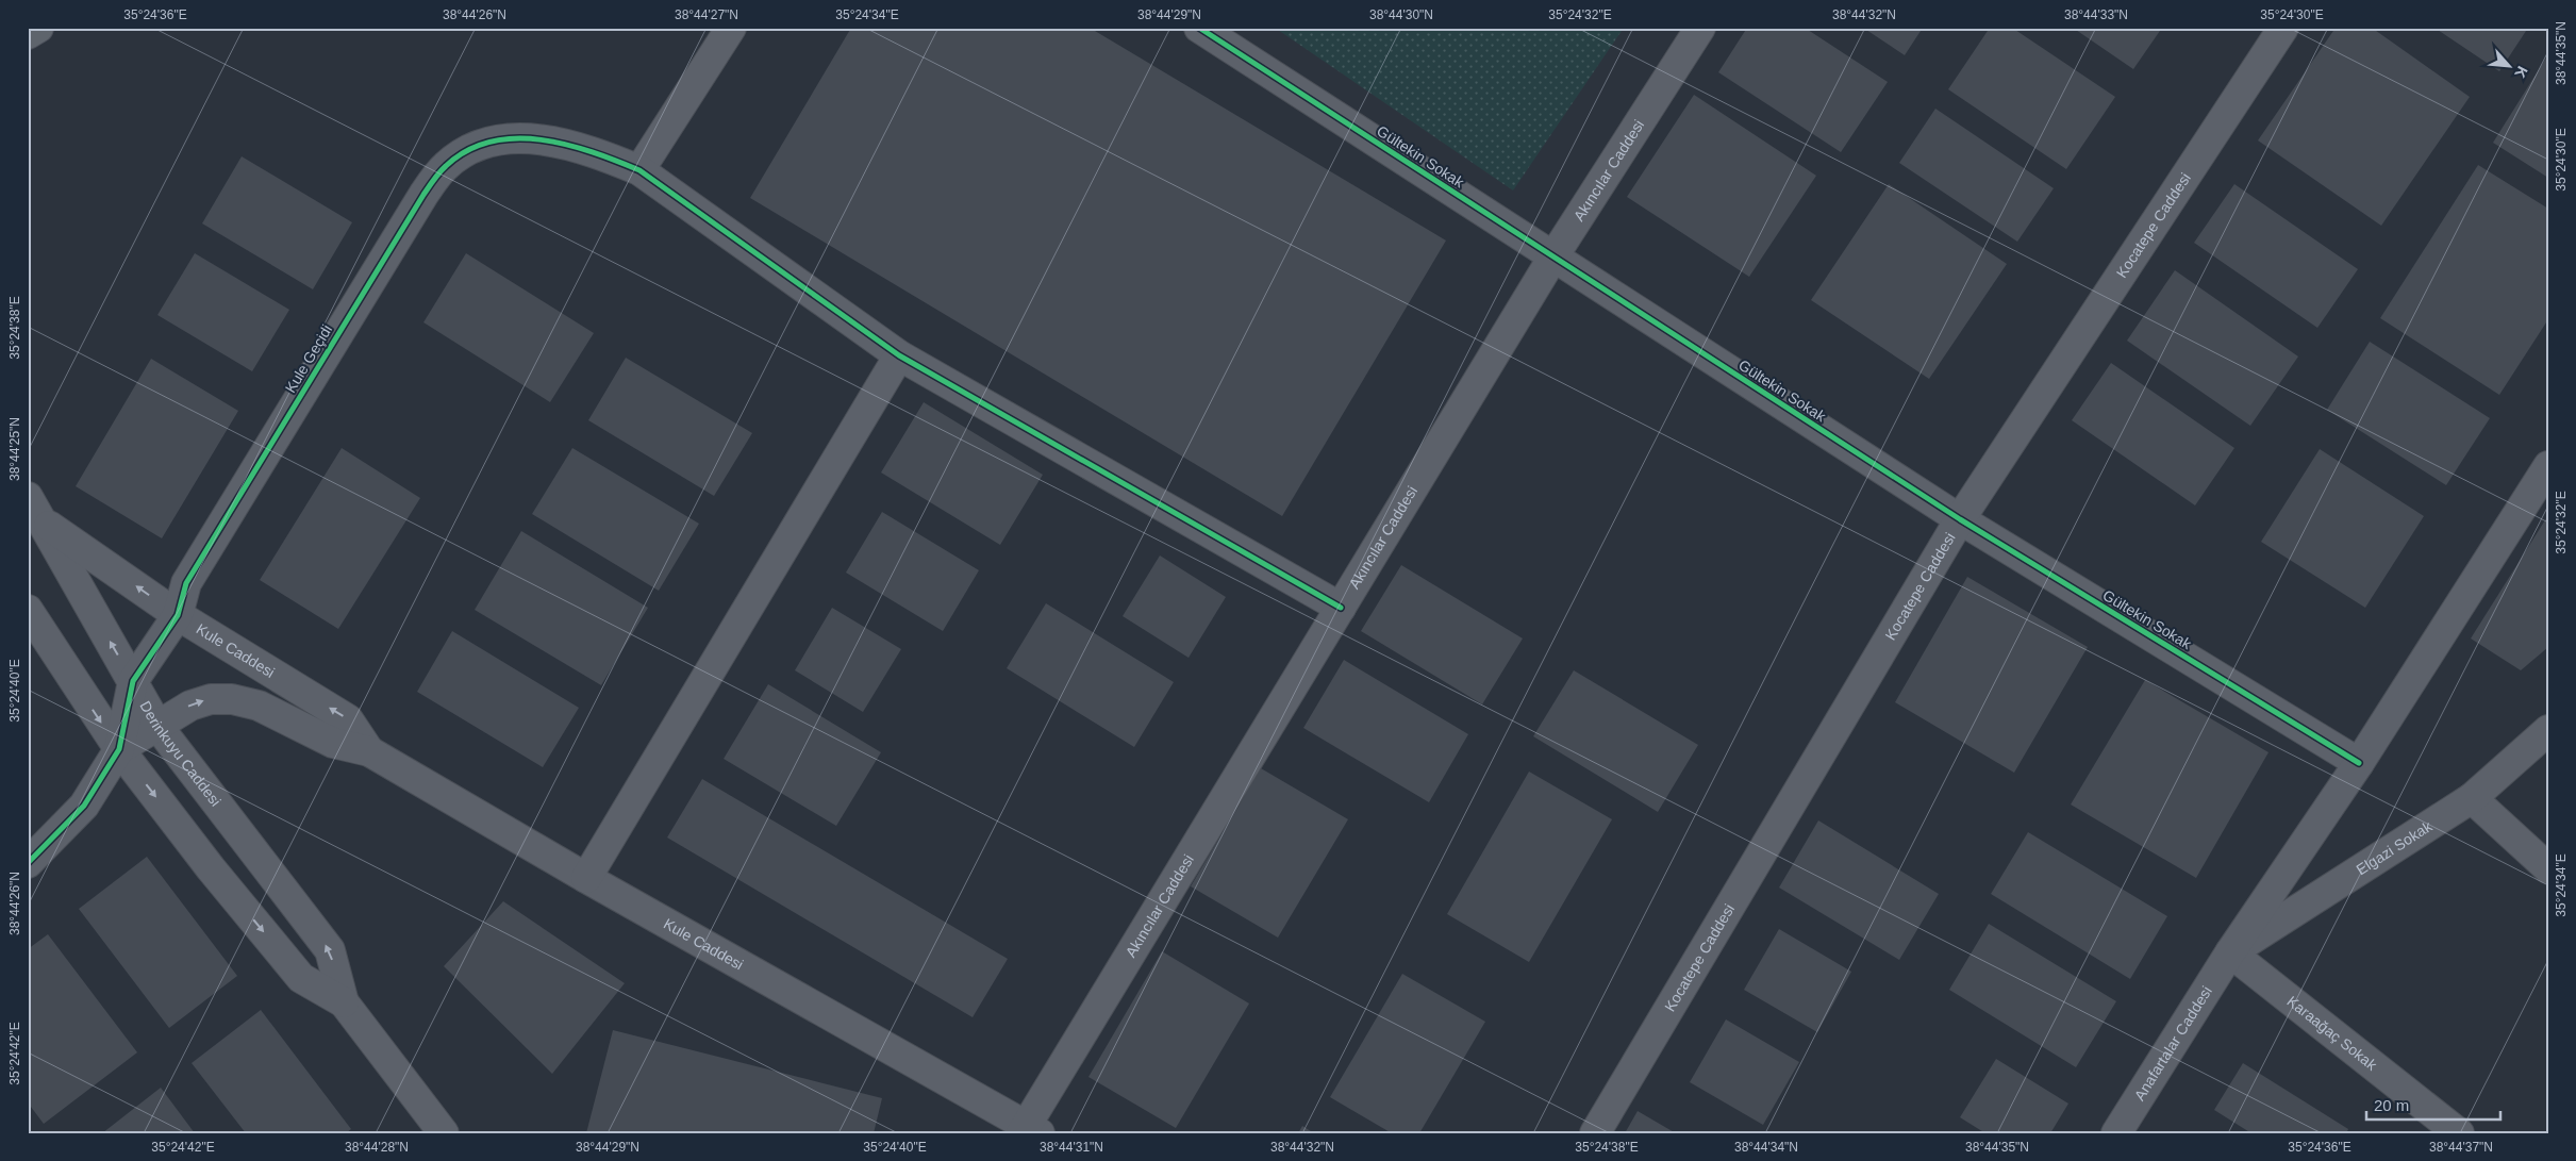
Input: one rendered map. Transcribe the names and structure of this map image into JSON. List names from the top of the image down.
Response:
{
  "streets": {
    "street": [
      "Gültekin Sokak",
      "Akıncılar Caddesi",
      "Kocatepe Caddesi",
      "Kule Geçidi",
      "Kule Caddesi",
      "Derinkuyu Caddesi",
      "Elgazi Sokak",
      "Karaağaç Sokak",
      "Anafartalar Caddesi"
    ]
  },
  "crossings": [
    ["Gültekin Sokak", "Akıncılar Caddesi"],
    ["Gültekin Sokak", "Kocatepe Caddesi"],
    ["Gültekin Sokak", "Anafartalar Caddesi"],
    ["Akıncılar Caddesi", "Kule Geçidi"],
    ["Akıncılar Caddesi", "Kule Caddesi"],
    ["Kule Geçidi", "Kule Caddesi"],
    ["Kule Geçidi", "Derinkuyu Caddesi"],
    ["Kule Caddesi", "Derinkuyu Caddesi"],
    ["Elgazi Sokak", "Karaağaç Sokak"],
    ["Elgazi Sokak", "Anafartalar Caddesi"],
    ["Karaağaç Sokak", "Anafartalar Caddesi"]
  ],
  "scale_bar": "20 m",
  "north": "bottom right",
  "coordinates": [
    "35°24'36\"E",
    "38°44'26\"N",
    "38°44'27\"N",
    "35°24'34\"E",
    "38°44'29\"N",
    "38°44'30\"N",
    "35°24'32\"E",
    "38°44'32\"N",
    "38°44'33\"N",
    "35°24'30\"E",
    "38°44'35\"N",
    "35°24'38\"E",
    "38°44'25\"N",
    "35°24'40\"E",
    "35°24'42\"E",
    "38°44'28\"N",
    "38°44'31\"N",
    "38°44'34\"N",
    "38°44'37\"N"
  ]
}
